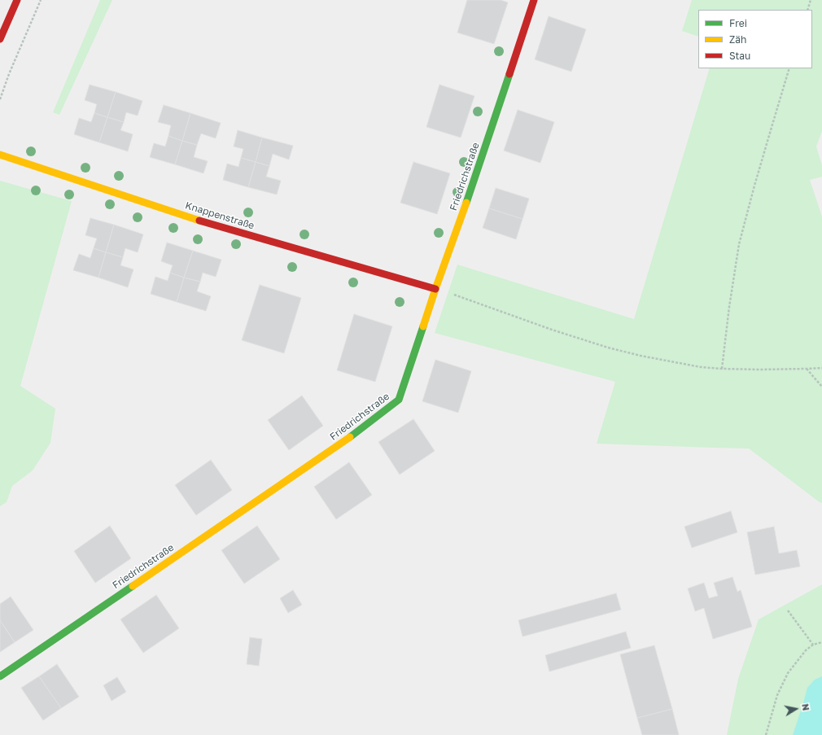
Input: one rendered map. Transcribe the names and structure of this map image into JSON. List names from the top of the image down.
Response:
{
  "streets": {
    "street": ["Friedrichstraße", "Knappenstraße"]
  },
  "crossings": [
    ["Friedrichstraße", "Knappenstraße"]
  ],
  "legend": ["Frei", "Zäh", "Stau"],
  "north": "right"
}
